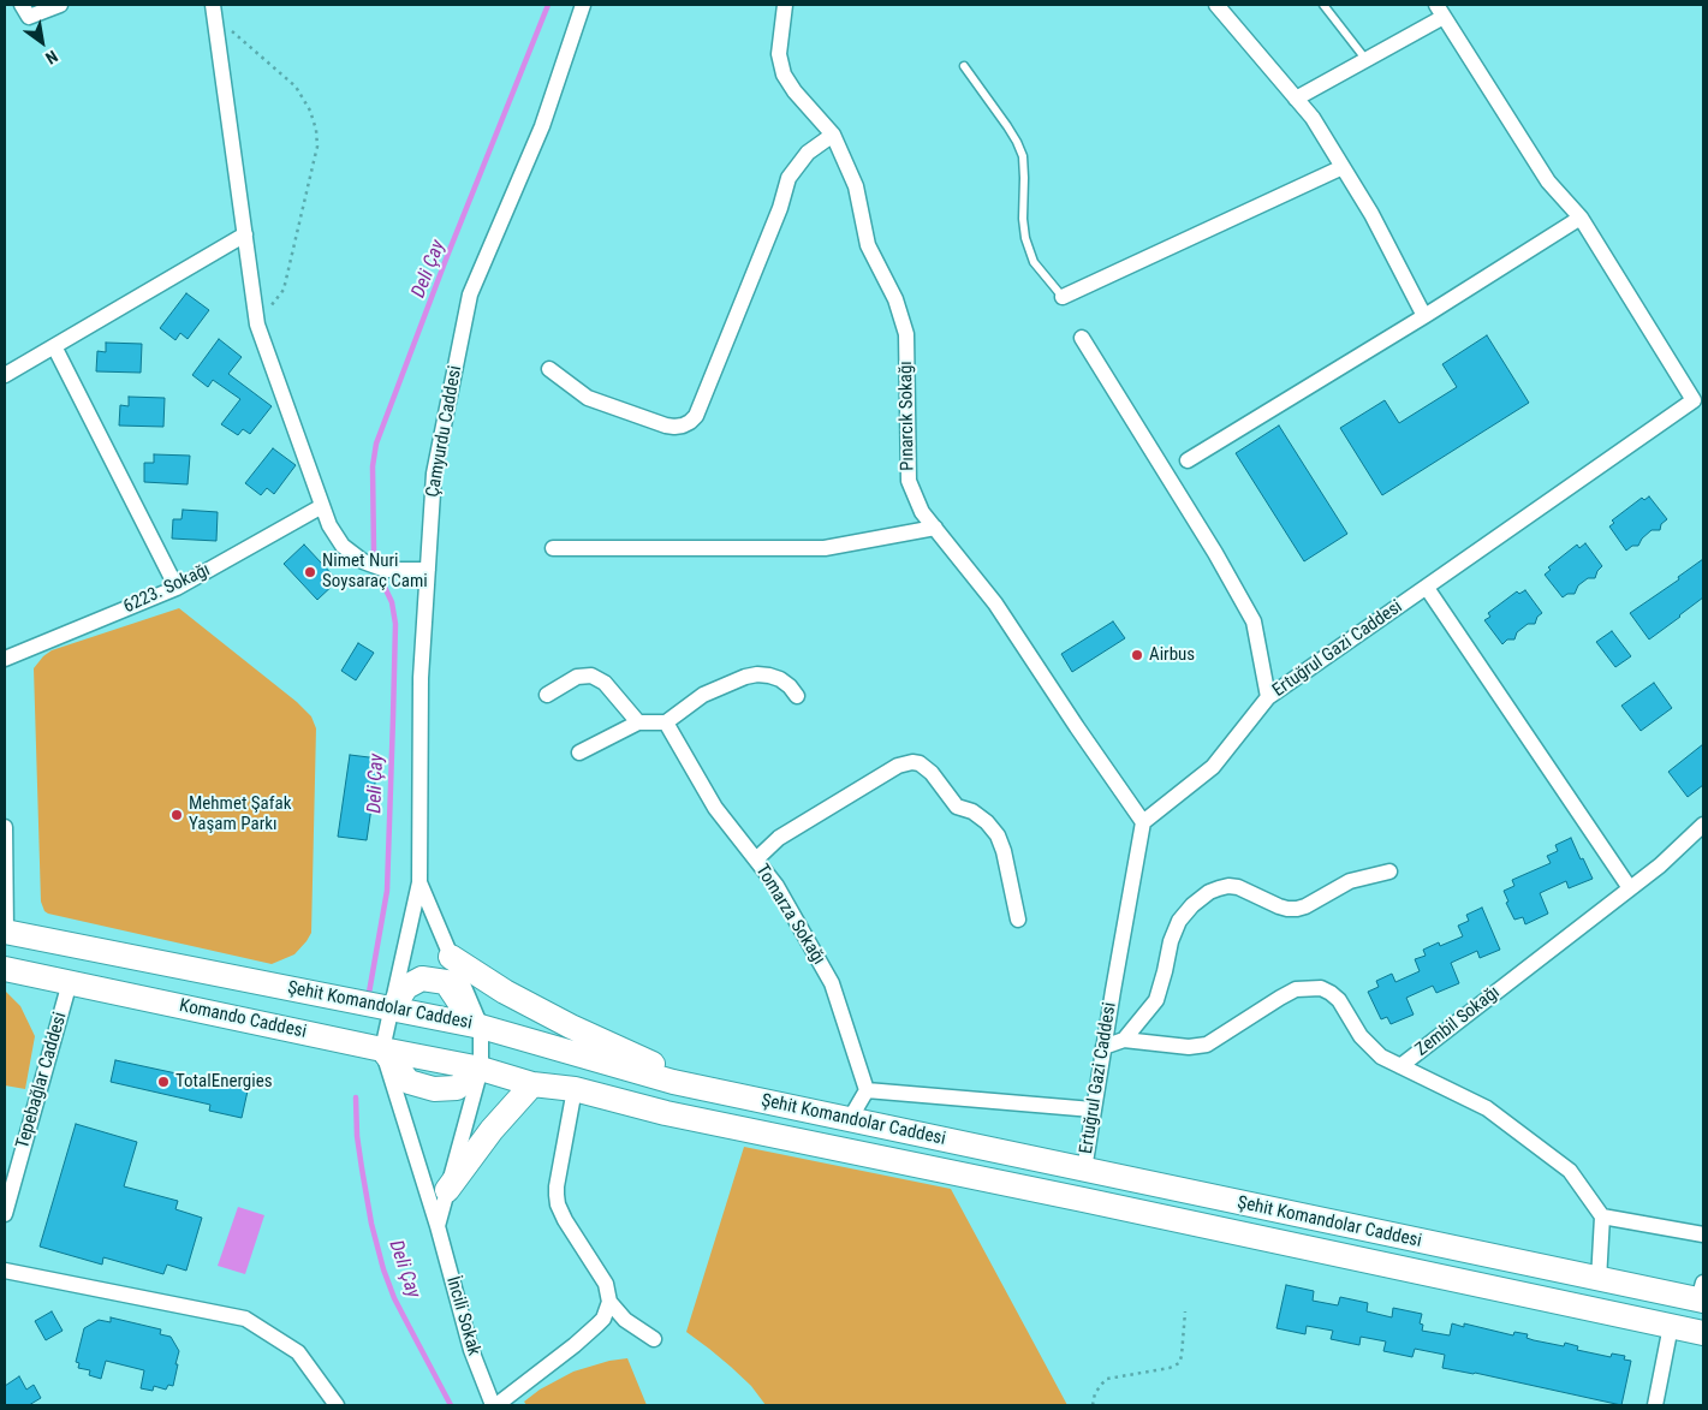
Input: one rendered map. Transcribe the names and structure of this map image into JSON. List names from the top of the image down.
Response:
{
  "streets": {
    "main road": ["Şehit Komandolar Caddesi", "Komando Caddesi"],
    "street": [
      "Pınarcık Sokağı",
      "Çamyurdu Caddesi",
      "6223. Sokağı",
      "Ertuğrul Gazi Caddesi",
      "Tomarza Sokağı",
      "Zembil Sokağı",
      "Tepebağlar Caddesi",
      "İncili Sokak"
    ]
  },
  "crossings": [
    ["Pınarcık Sokağı", "Ertuğrul Gazi Caddesi"],
    ["Çamyurdu Caddesi", "Şehit Komandolar Caddesi"],
    ["Çamyurdu Caddesi", "Komando Caddesi"],
    ["Çamyurdu Caddesi", "İncili Sokak"],
    ["Ertuğrul Gazi Caddesi", "Şehit Komandolar Caddesi"],
    ["Ertuğrul Gazi Caddesi", "Zembil Sokağı"],
    ["Şehit Komandolar Caddesi", "Komando Caddesi"],
    ["Komando Caddesi", "Tepebağlar Caddesi"],
    ["Komando Caddesi", "İncili Sokak"]
  ],
  "water": ["Deli Çay"],
  "places": [
    "Nimet Nuri Soysaraç Cami",
    "Airbus",
    "Mehmet Şafak Yaşam Parkı",
    "TotalEnergies"
  ],
  "north": "bottom right"
}
